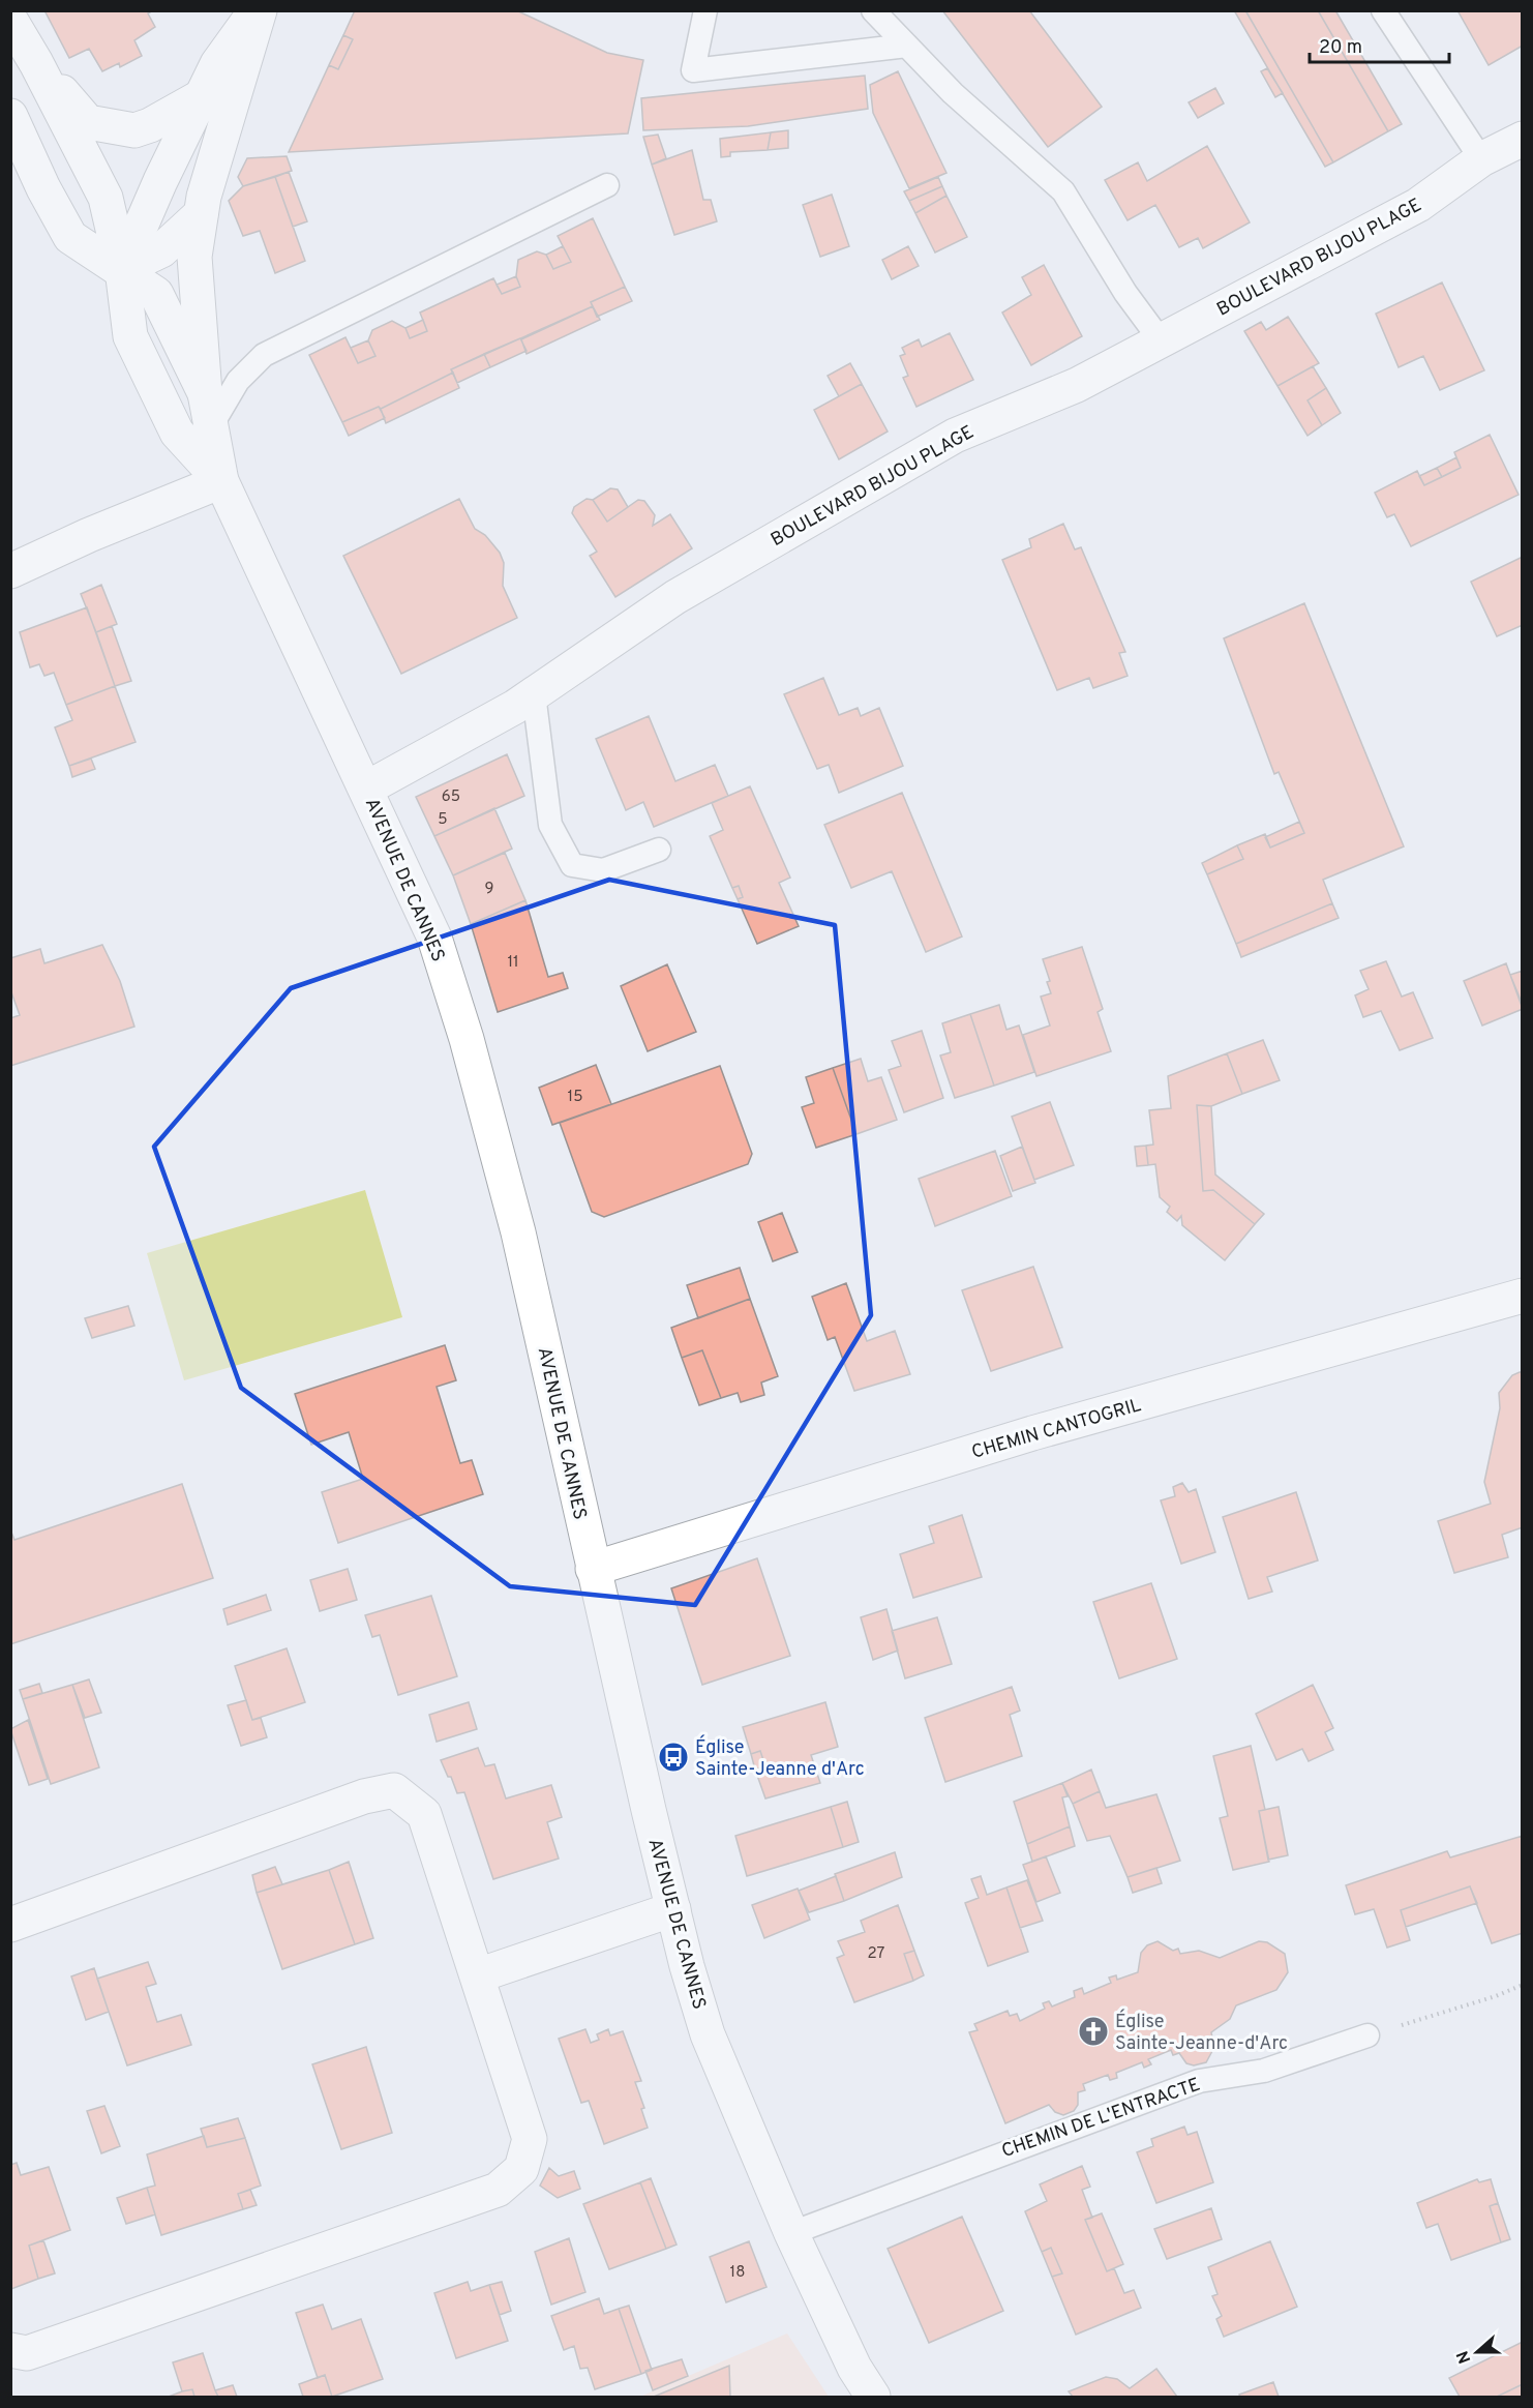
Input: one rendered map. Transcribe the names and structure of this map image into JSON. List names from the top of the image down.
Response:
{
  "streets": {
    "street": ["BOULEVARD BIJOU PLAGE", "AVENUE DE CANNES", "CHEMIN CANTOGRIL"],
    "lane": ["CHEMIN DE L'ENTRACTE"]
  },
  "crossings": [
    ["BOULEVARD BIJOU PLAGE", "AVENUE DE CANNES"],
    ["AVENUE DE CANNES", "CHEMIN CANTOGRIL"],
    ["AVENUE DE CANNES", "CHEMIN DE L'ENTRACTE"]
  ],
  "places": {
    "bus stop": ["Église Sainte-Jeanne d'Arc"],
    "church": ["Église Sainte-Jeanne-d'Arc"]
  },
  "house_numbers": [
    "65",
    "5",
    "9",
    "11",
    "15",
    "27",
    "18"
  ],
  "scale_bar": "20 m",
  "north": "left"
}
